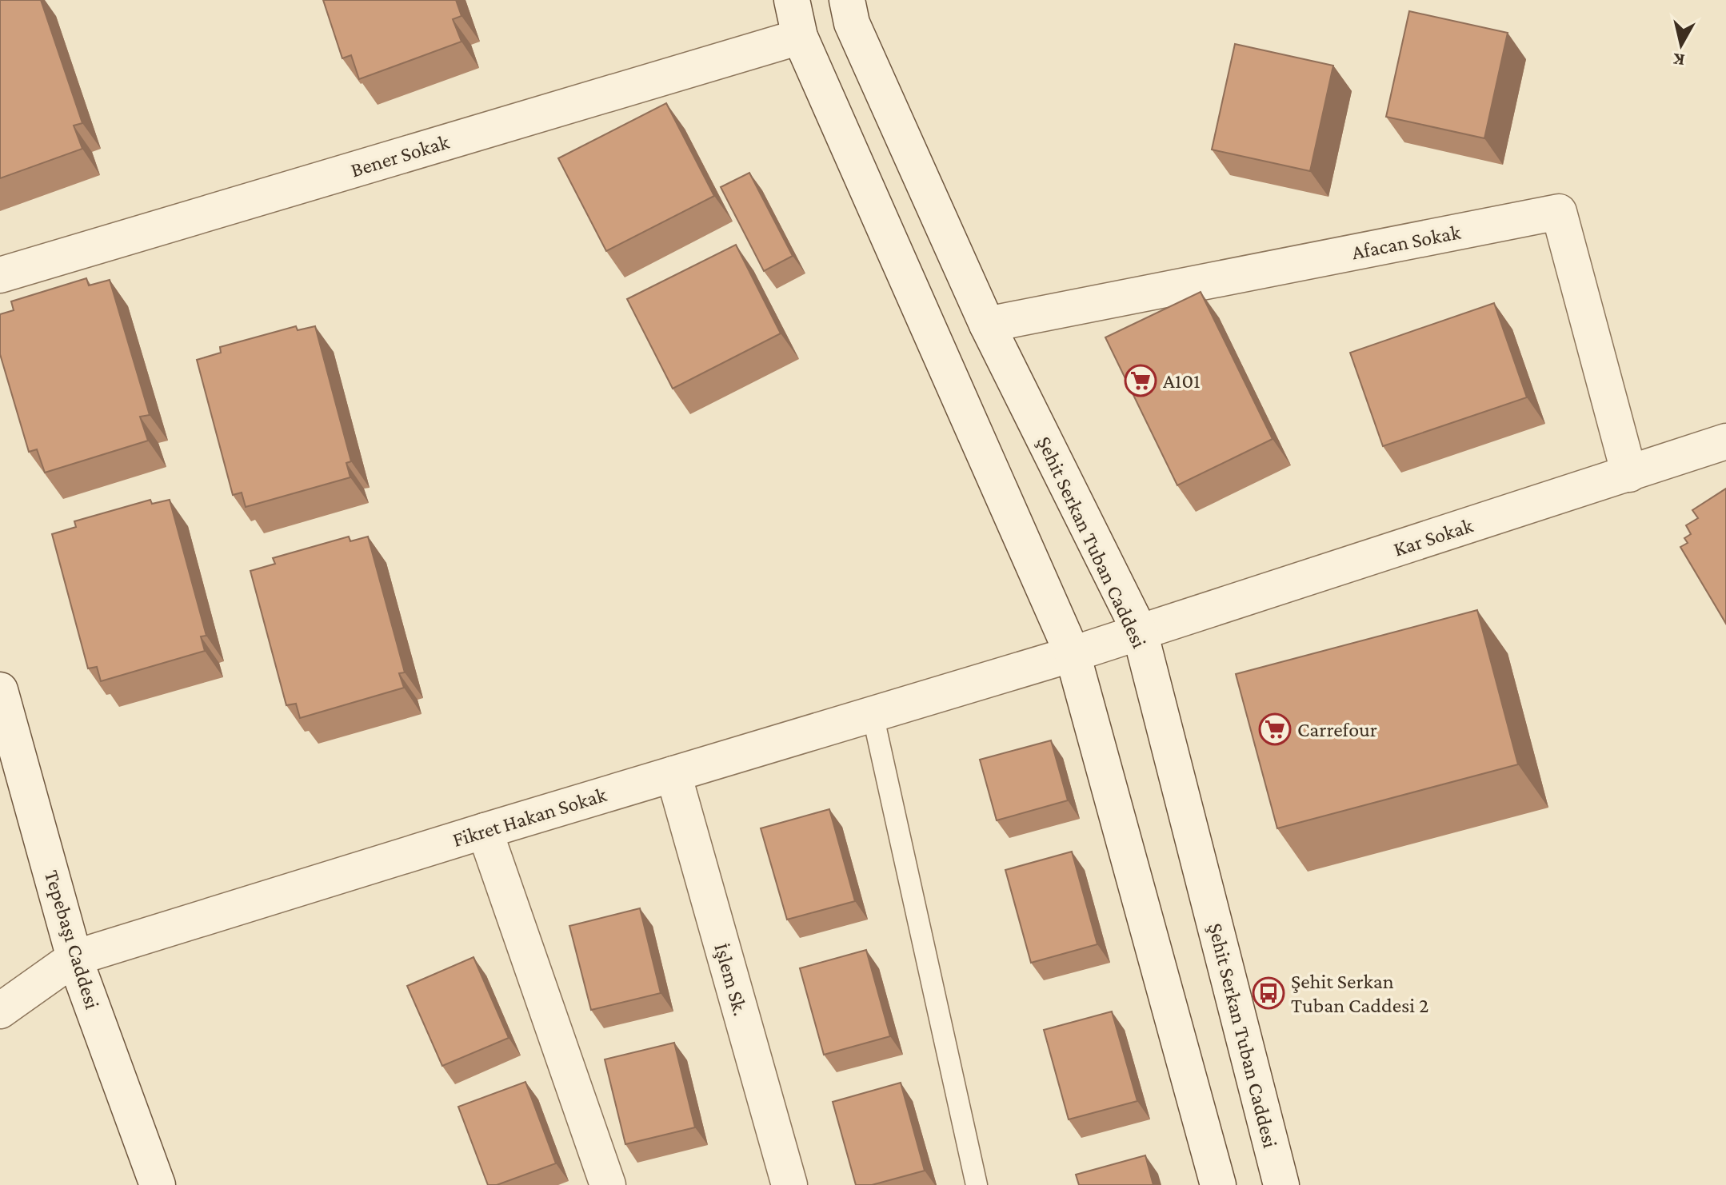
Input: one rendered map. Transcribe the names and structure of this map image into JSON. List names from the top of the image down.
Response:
{
  "streets": {
    "street": [
      "Bener Sokak",
      "Afacan Sokak",
      "Kar Sokak",
      "Şehit Serkan Tuban Caddesi",
      "Fikret Hakan Sokak",
      "Tepebaşı Caddesi",
      "İşlem Sk."
    ]
  },
  "crossings": [
    ["Afacan Sokak", "Kar Sokak"],
    ["Afacan Sokak", "Şehit Serkan Tuban Caddesi"],
    ["Kar Sokak", "Şehit Serkan Tuban Caddesi"],
    ["Kar Sokak", "Fikret Hakan Sokak"],
    ["Fikret Hakan Sokak", "Tepebaşı Caddesi"],
    ["Fikret Hakan Sokak", "İşlem Sk."]
  ],
  "places": {
    "supermarket": ["A101", "Carrefour"],
    "bus stop": ["Şehit Serkan Tuban Caddesi 2"]
  },
  "north": "bottom"
}
